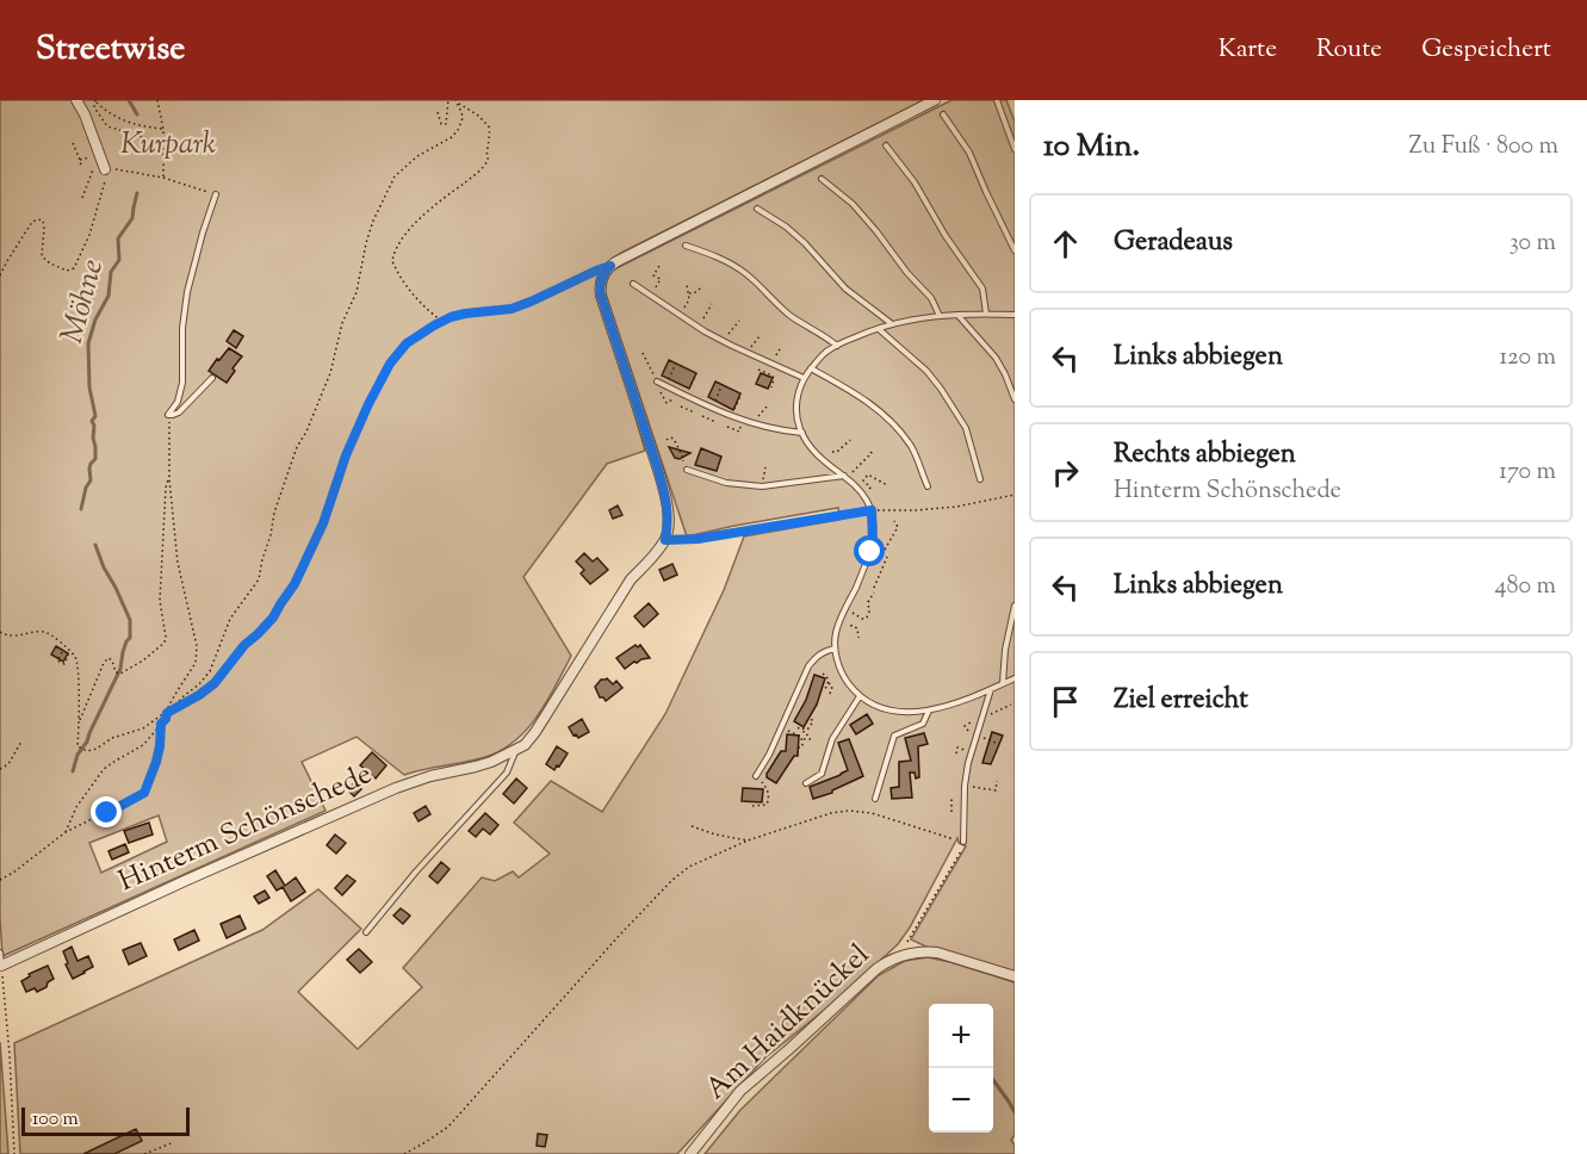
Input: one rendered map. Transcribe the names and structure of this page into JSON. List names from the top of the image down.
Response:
{
  "streets": {
    "street": ["Hinterm Schönschede", "Am Haidknückel"]
  },
  "water": ["Möhne"],
  "parks": ["Kurpark"],
  "scale_bar": "100 m",
  "page": {
    "header": "Streetwise",
    "nav": ["Karte", "Route", "Gespeichert"],
    "heading": ["10 Min.", "Zu Fuß · 800 m"],
    "list": [
      ["Geradeaus", "30 m"],
      ["Links abbiegen", "120 m"],
      ["Rechts abbiegen", "Hinterm Schönschede", "170 m"],
      ["Links abbiegen", "480 m"],
      "Ziel erreicht"
    ],
    "map_buttons": ["+", "−"],
    "scale": "100 m"
  }
}
